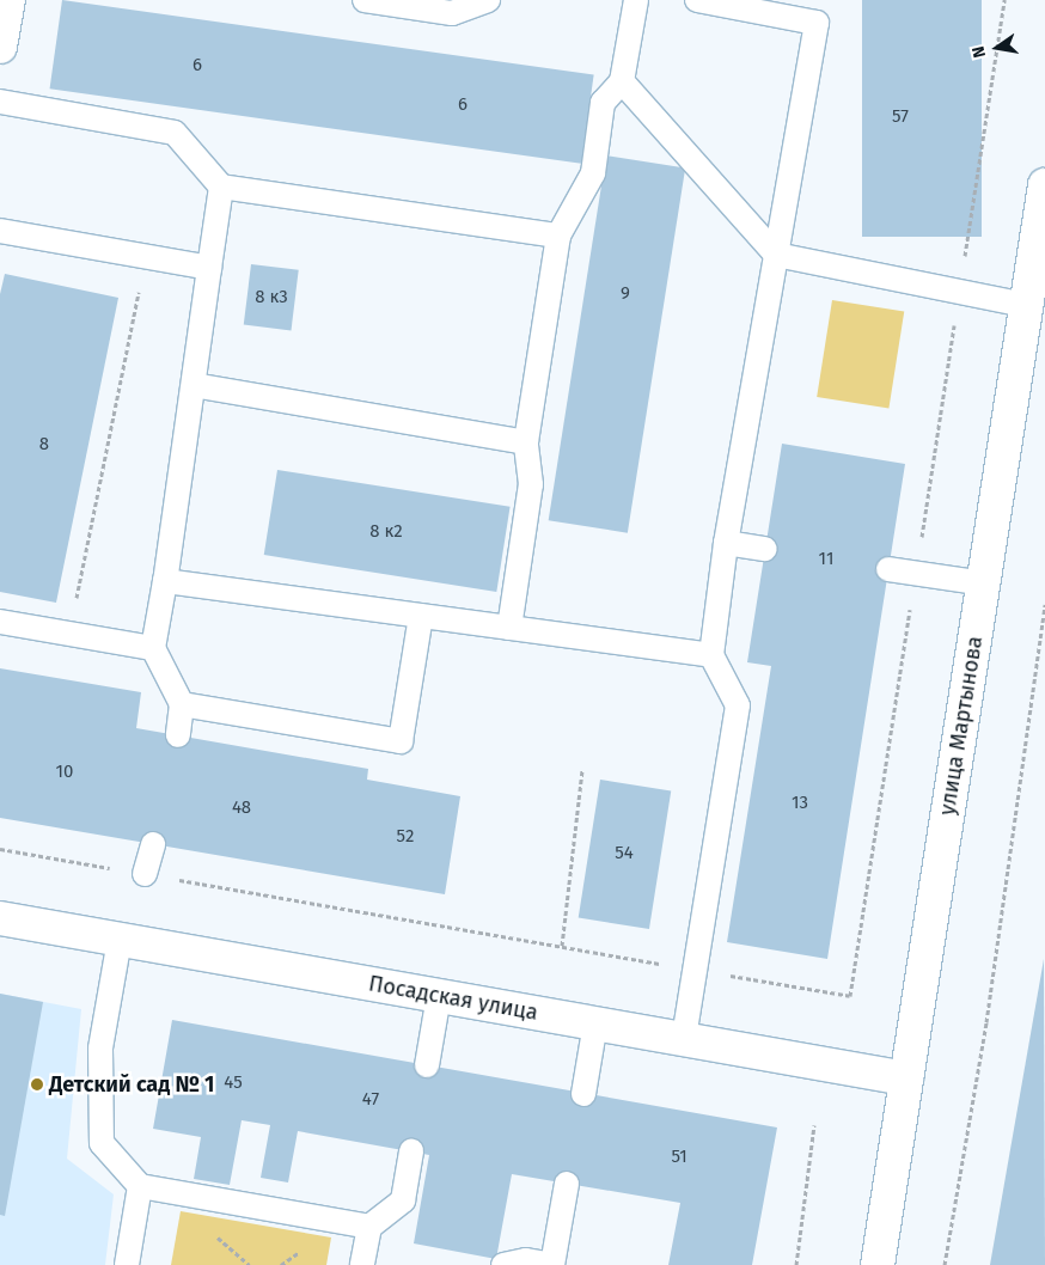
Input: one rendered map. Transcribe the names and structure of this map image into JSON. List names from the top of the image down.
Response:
{
  "streets": {
    "main road": ["улица Мартынова", "Посадская улица"]
  },
  "crossings": [
    ["улица Мартынова", "Посадская улица"]
  ],
  "places": ["Детский сад № 1"],
  "house_numbers": [
    "6",
    "6",
    "57",
    "9",
    "8 к3",
    "8",
    "8 к2",
    "11",
    "10",
    "13",
    "48",
    "52",
    "54",
    "45",
    "47",
    "51"
  ],
  "north": "left"
}
